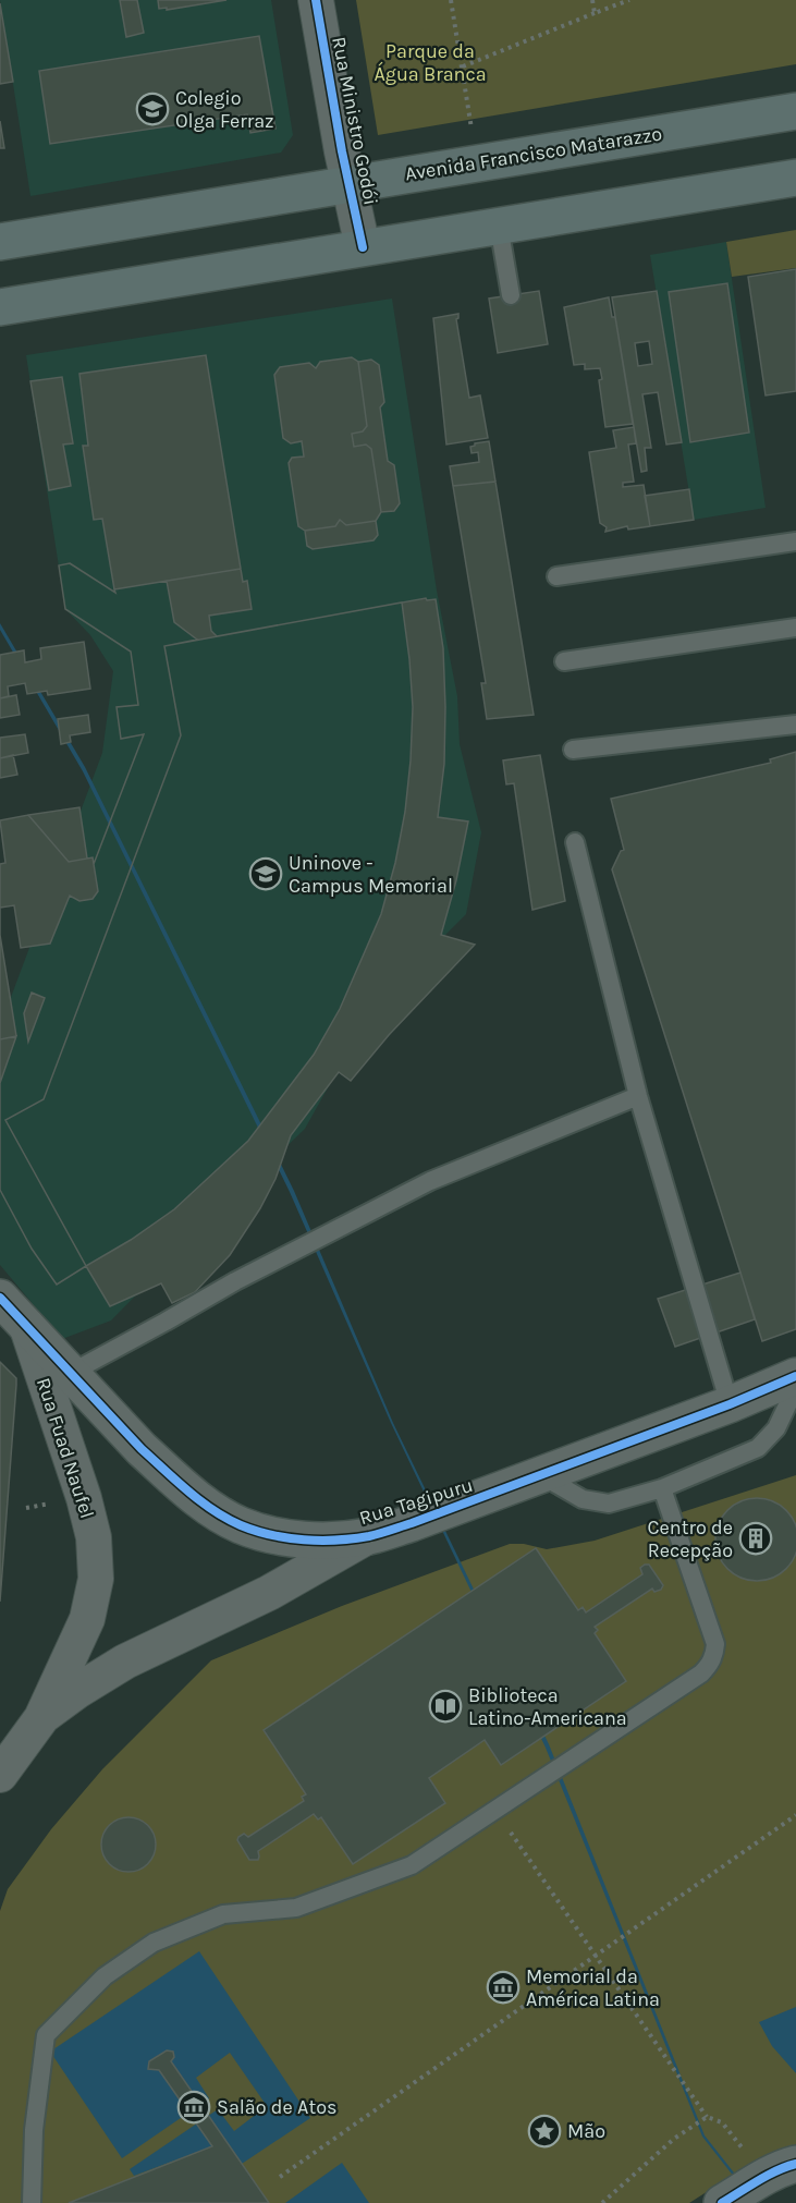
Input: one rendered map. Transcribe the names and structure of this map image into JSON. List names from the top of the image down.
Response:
{
  "streets": {
    "main road": ["Avenida Francisco Matarazzo"],
    "street": ["Rua Ministro Godói", "Rua Fuad Naufel", "Rua Tagipuru"]
  },
  "crossings": [
    ["Rua Ministro Godói", "Avenida Francisco Matarazzo"],
    ["Rua Fuad Naufel", "Rua Tagipuru"]
  ],
  "parks": ["Parque da Água Branca"],
  "places": {
    "school or university": ["Colegio Olga Ferraz", "Uninove - Campus Memorial"],
    "building": ["Centro de Recepção"],
    "library": ["Biblioteca Latino-Americana"],
    "museum": ["Memorial da América Latina", "Salão de Atos"],
    "place": ["Mão"]
  }
}
